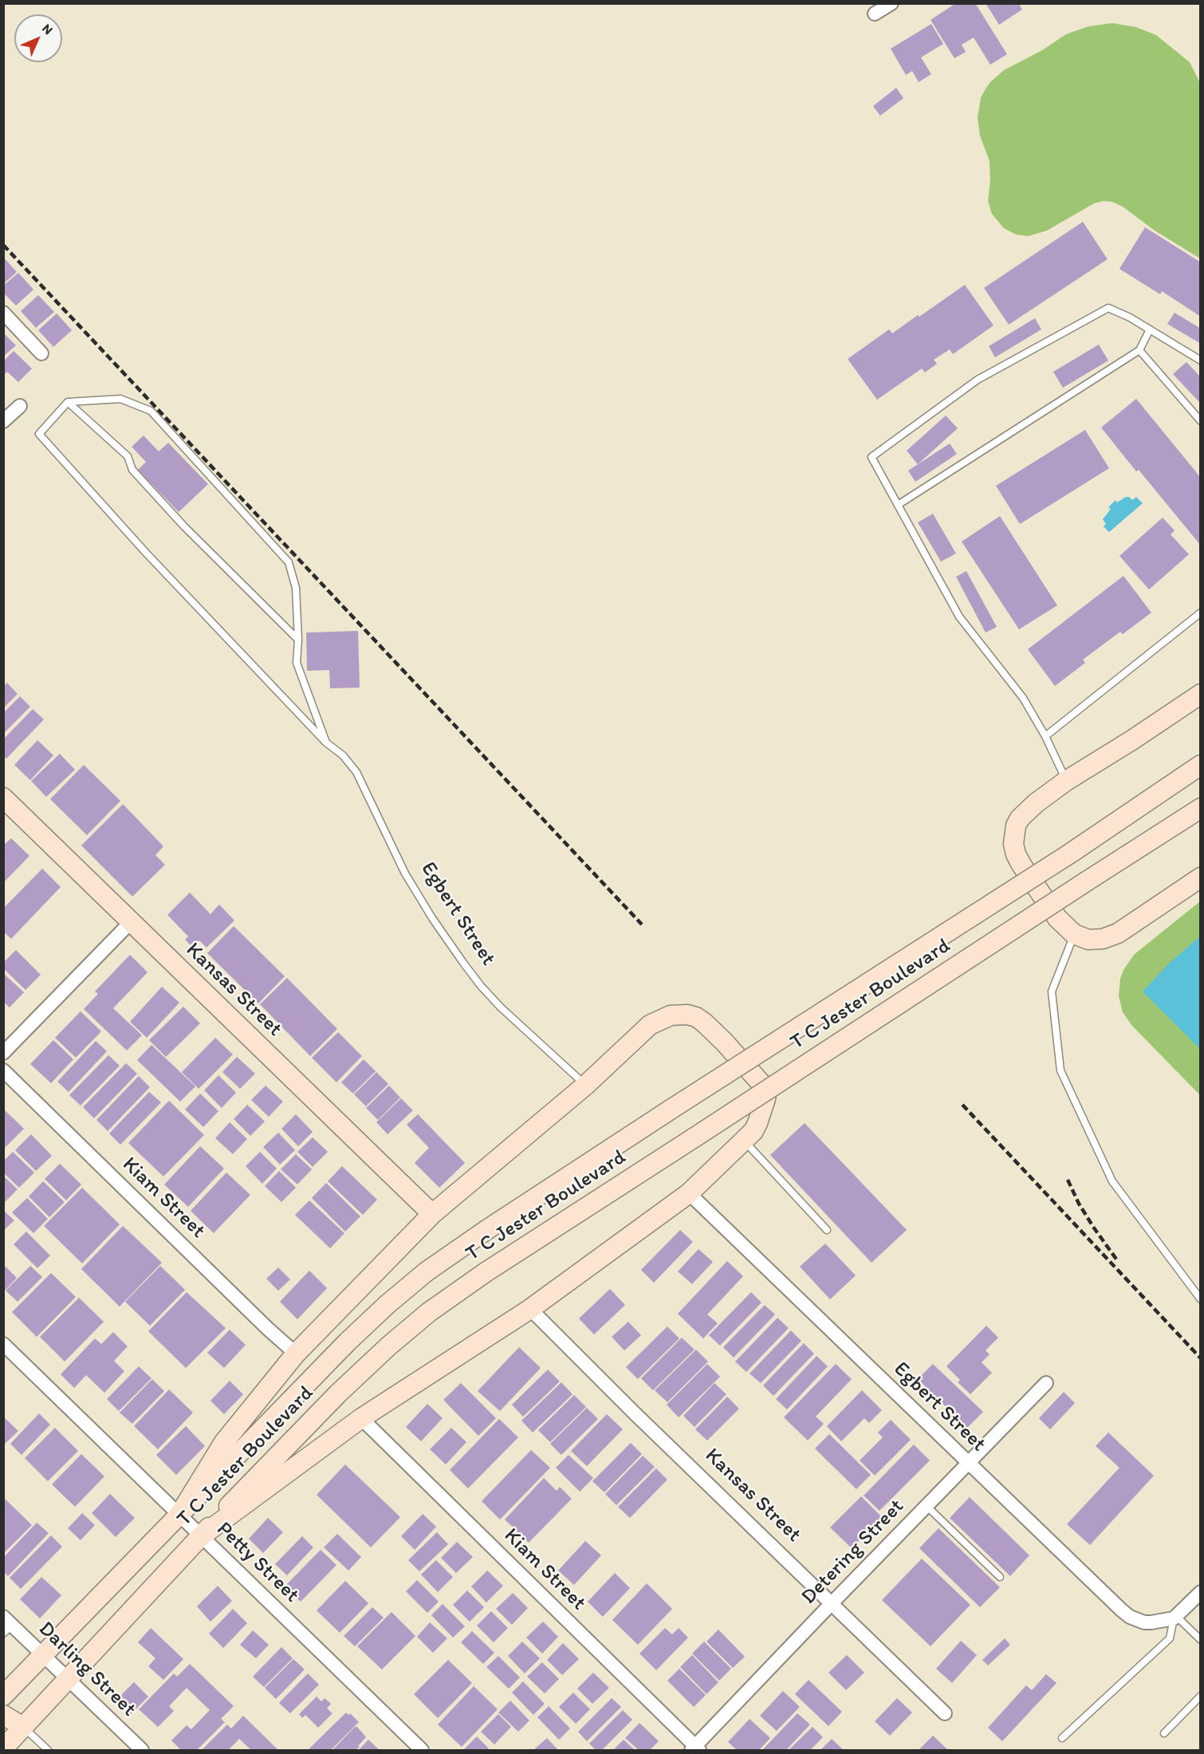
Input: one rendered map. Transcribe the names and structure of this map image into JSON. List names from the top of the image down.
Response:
{
  "streets": {
    "main road": ["Kansas Street", "T C Jester Boulevard"],
    "street": [
      "Egbert Street",
      "Kiam Street",
      "Detering Street",
      "Petty Street",
      "Darling Street"
    ]
  },
  "crossings": [
    ["Egbert Street", "Detering Street"],
    ["Kansas Street", "Detering Street"],
    ["T C Jester Boulevard", "Petty Street"],
    ["T C Jester Boulevard", "Darling Street"],
    ["Kiam Street", "Detering Street"]
  ],
  "north": "top right"
}
